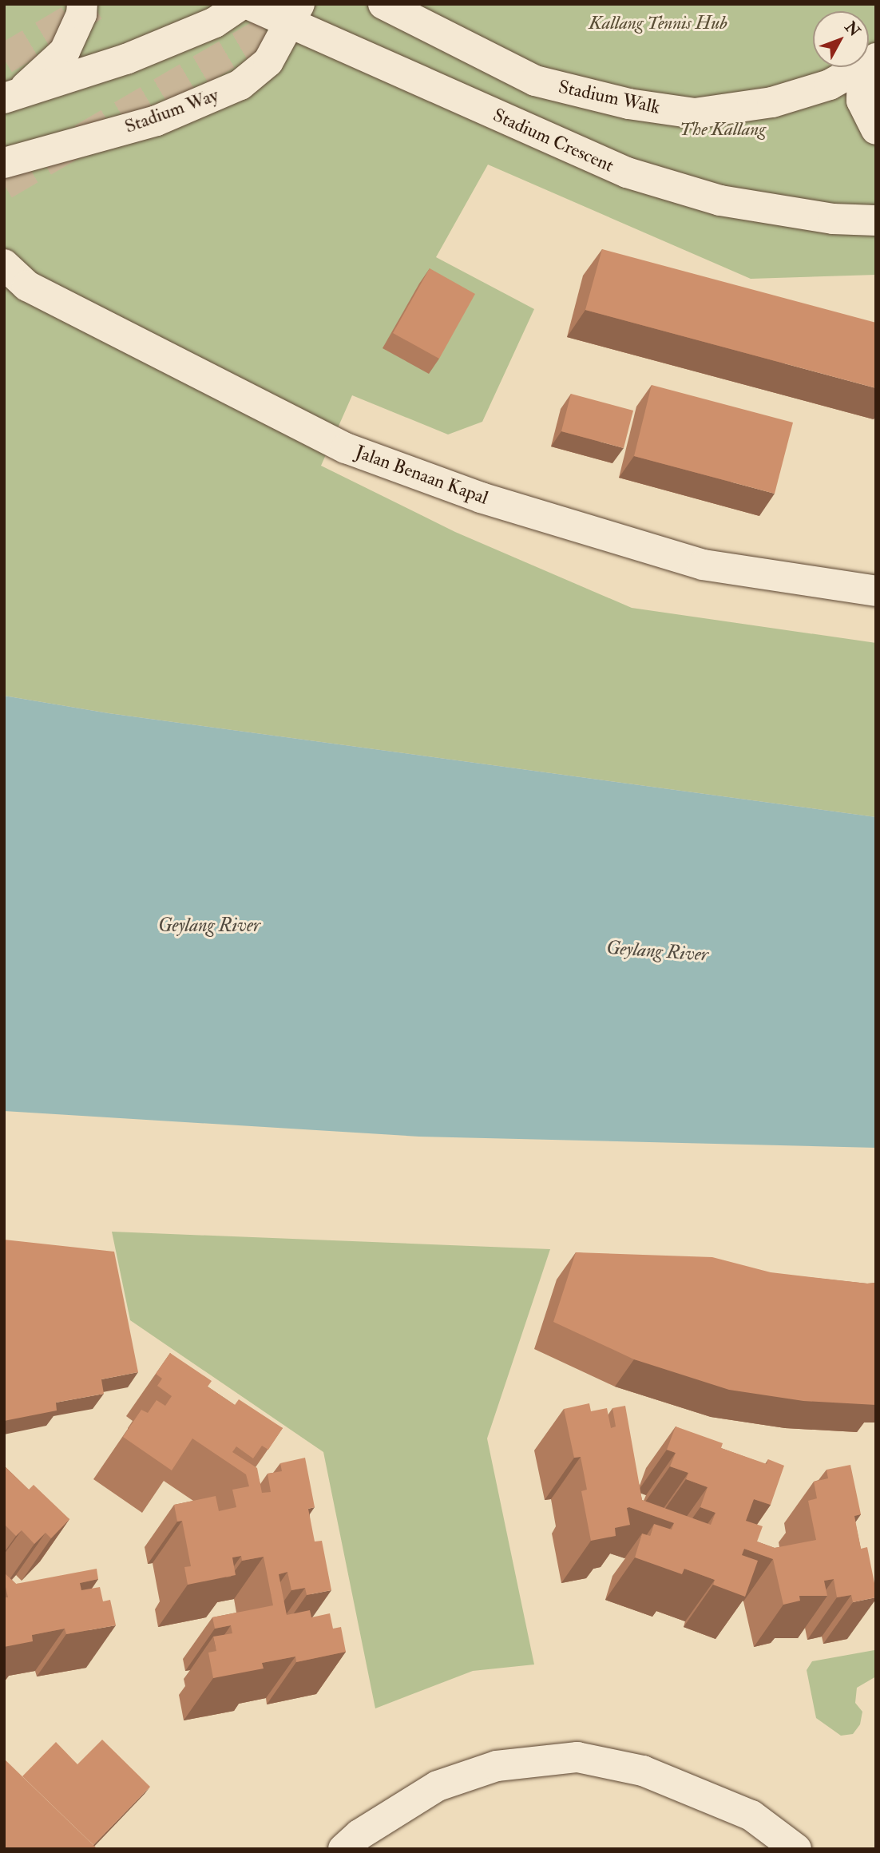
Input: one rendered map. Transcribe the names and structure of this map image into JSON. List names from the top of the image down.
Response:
{
  "streets": {
    "street": [
      "Stadium Walk",
      "Stadium Way",
      "Stadium Crescent",
      "Jalan Benaan Kapal"
    ]
  },
  "crossings": [
    ["Stadium Way", "Stadium Crescent"]
  ],
  "water": ["Geylang River"],
  "parks": ["Kallang Tennis Hub", "The Kallang"],
  "north": "top right"
}
